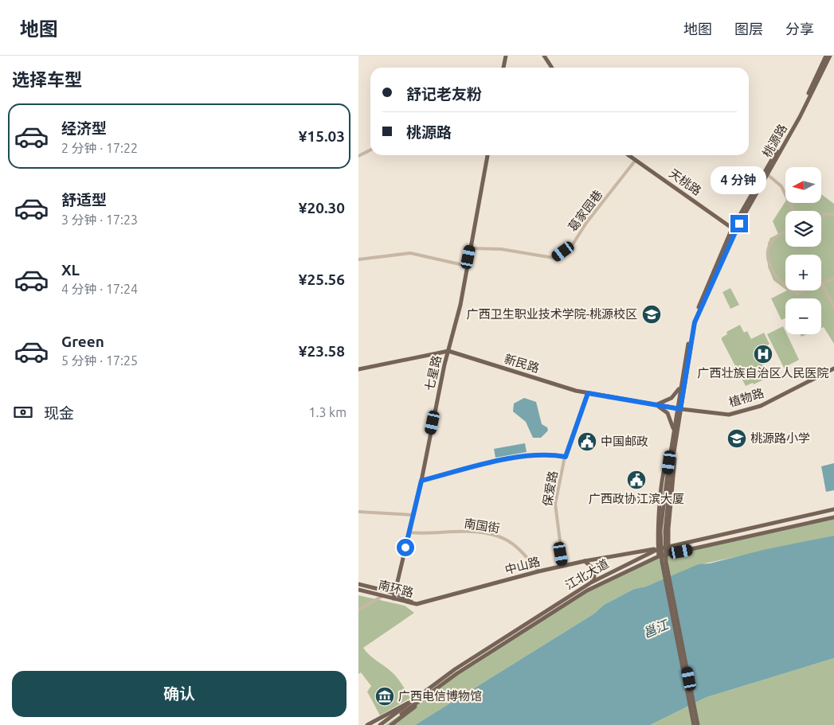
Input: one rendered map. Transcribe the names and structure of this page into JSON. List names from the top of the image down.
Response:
{
  "streets": {
    "main road": [
      "桃源路",
      "天桃路",
      "新民路",
      "七星路",
      "植物路",
      "中山路",
      "江北大道",
      "南环路"
    ],
    "street": ["葛家园巷", "保爱路", "南国街"]
  },
  "crossings": [
    ["桃源路", "天桃路"],
    ["桃源路", "新民路"],
    ["桃源路", "植物路"],
    ["天桃路", "葛家园巷"],
    ["葛家园巷", "七星路"],
    ["新民路", "七星路"],
    ["新民路", "植物路"],
    ["新民路", "保爱路"],
    ["七星路", "南国街"],
    ["七星路", "南环路"],
    ["保爱路", "中山路"],
    ["南国街", "中山路"],
    ["中山路", "江北大道"],
    ["中山路", "南环路"]
  ],
  "water": ["邕江"],
  "places": {
    "school or university": ["广西卫生职业技术学院-桃源校区", "桃源路小学"],
    "hospital": ["广西壮族自治区人民医院"],
    "public building": ["中国邮政", "广西政协江滨大厦"],
    "museum": ["广西电信博物馆"]
  },
  "north": "left",
  "page": {
    "header": "地图",
    "nav": ["地图", "图层", "分享"],
    "heading": "选择车型",
    "banner": ["舒记老友粉", "桃源路"],
    "list": [
      {
        "name": "经济型",
        "note": "2 分钟 · 17:22",
        "value": "¥15.03"
      },
      {
        "name": "舒适型",
        "note": "3 分钟 · 17:23",
        "value": "¥20.30"
      },
      {
        "name": "XL",
        "note": "4 分钟 · 17:24",
        "value": "¥25.56"
      },
      {
        "name": "Green",
        "note": "5 分钟 · 17:25",
        "value": "¥23.58"
      }
    ],
    "bubble": "4 分钟",
    "map_buttons": ["+", "−"],
    "pay": ["现金", "1.3 km"],
    "buttons": "确认"
  }
}
